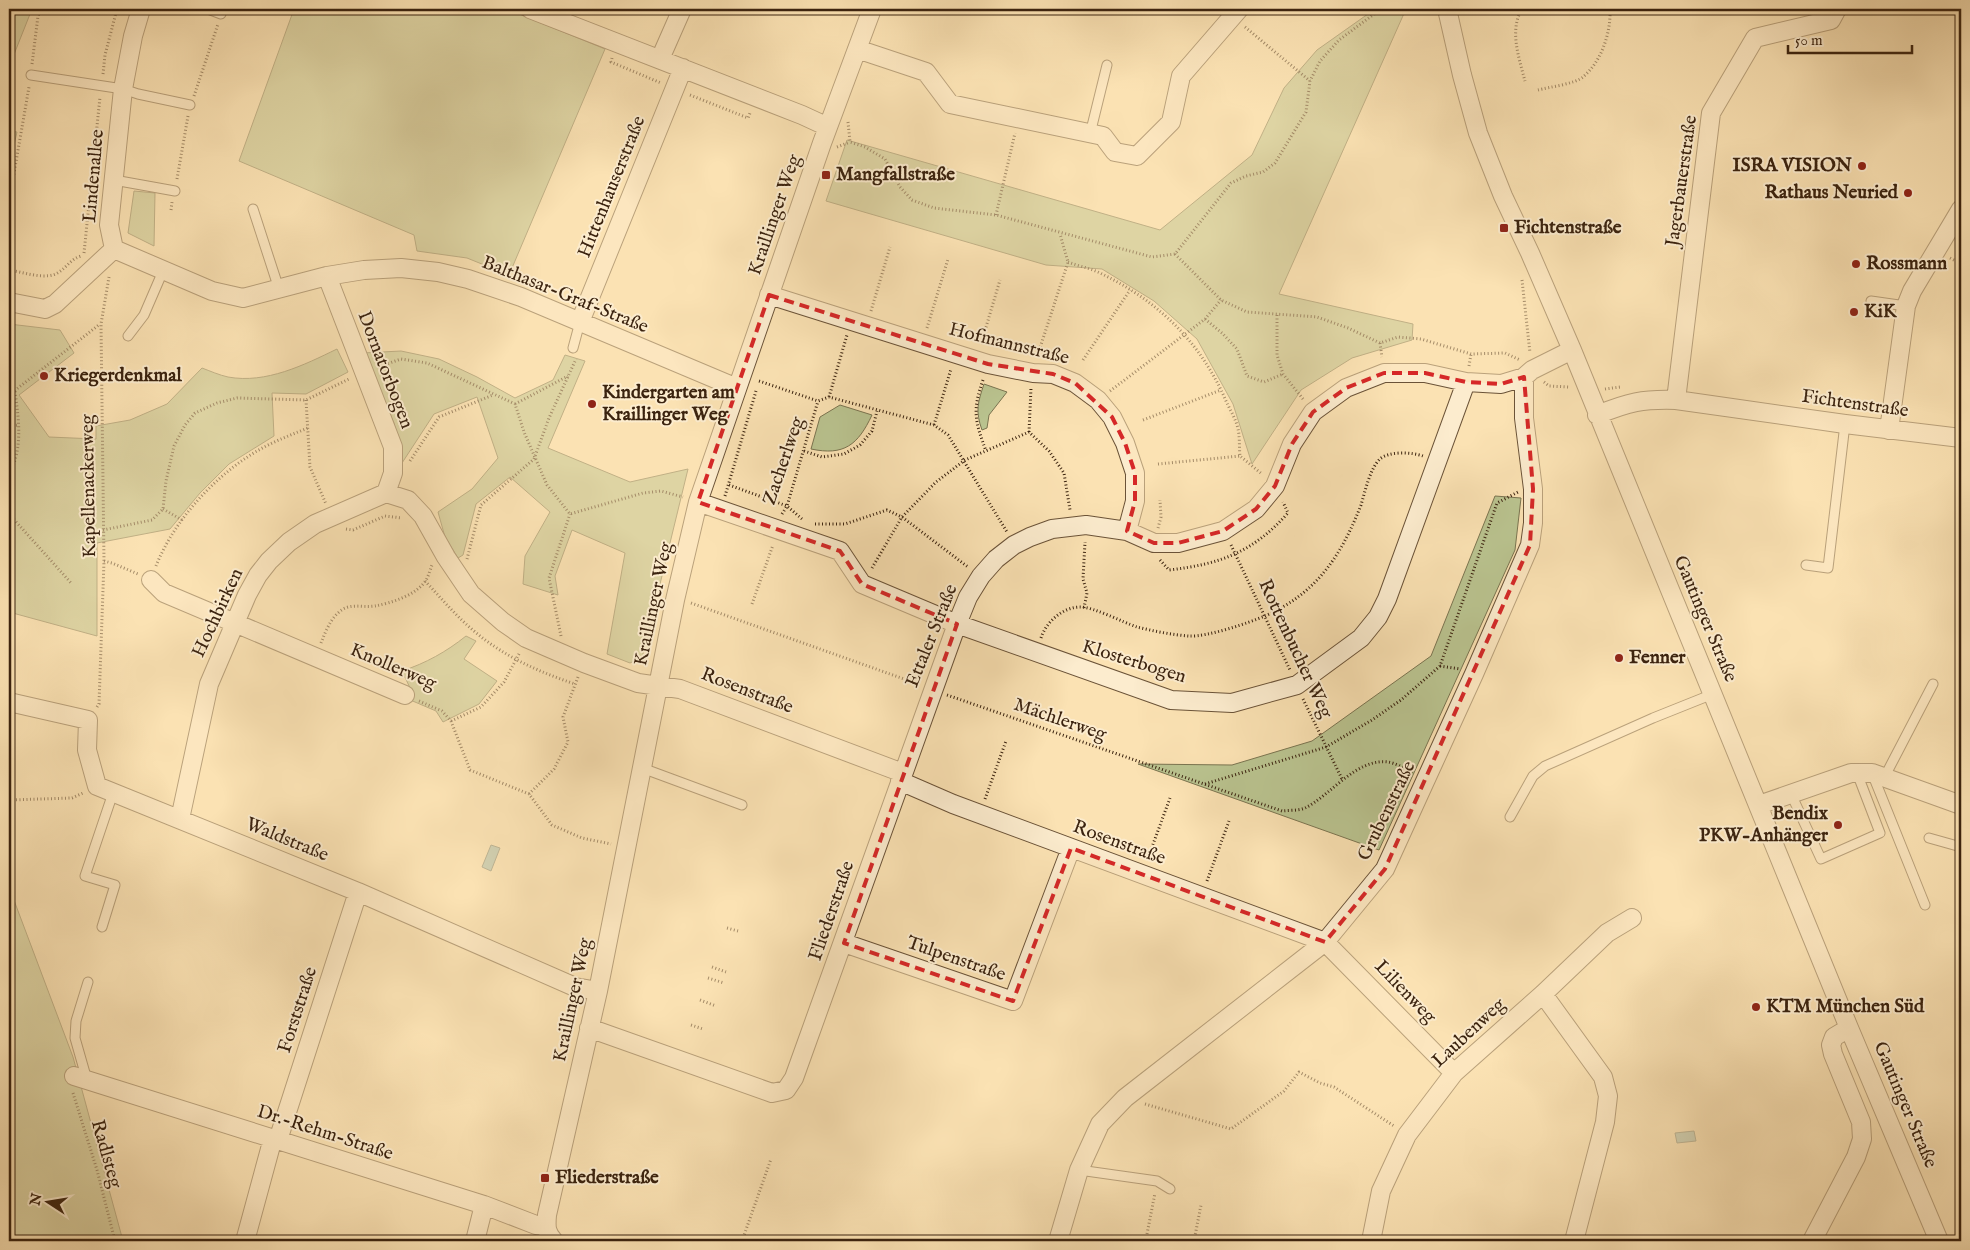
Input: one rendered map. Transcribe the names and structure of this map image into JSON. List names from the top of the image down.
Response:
{
  "streets": {
    "street": [
      "Lindenallee",
      "Jagerbauerstraße",
      "Hittenhauserstraße",
      "Kraillinger Weg",
      "Balthasar-Graf-Straße",
      "Hofmannstraße",
      "Dornatorbogen",
      "Fichtenstraße",
      "Hochbirken",
      "Gautinger Straße",
      "Ettaler Straße",
      "Klosterbogen",
      "Knollerweg",
      "Rosenstraße",
      "Grubenstraße",
      "Waldstraße",
      "Fliederstraße",
      "Tulpenstraße",
      "Lilienweg",
      "Forststraße",
      "Laubenweg",
      "Dr.-Rehm-Straße"
    ],
    "path": [
      "Zacherlweg",
      "Kapellenackerweg",
      "Rottenbucher Weg",
      "Mächlerweg",
      "Radlsteg"
    ]
  },
  "crossings": [
    ["Lindenallee", "Balthasar-Graf-Straße"],
    ["Lindenallee", "Kapellenackerweg"],
    ["Jagerbauerstraße", "Fichtenstraße"],
    ["Hittenhauserstraße", "Balthasar-Graf-Straße"],
    ["Kraillinger Weg", "Balthasar-Graf-Straße"],
    ["Kraillinger Weg", "Hofmannstraße"],
    ["Kraillinger Weg", "Rosenstraße"],
    ["Kraillinger Weg", "Mächlerweg"],
    ["Kraillinger Weg", "Waldstraße"],
    ["Kraillinger Weg", "Fliederstraße"],
    ["Kraillinger Weg", "Dr.-Rehm-Straße"],
    ["Balthasar-Graf-Straße", "Dornatorbogen"],
    ["Balthasar-Graf-Straße", "Kapellenackerweg"],
    ["Hofmannstraße", "Ettaler Straße"],
    ["Dornatorbogen", "Hochbirken"],
    ["Fichtenstraße", "Gautinger Straße"],
    ["Hochbirken", "Knollerweg"],
    ["Hochbirken", "Waldstraße"],
    ["Gautinger Straße", "Ettaler Straße"],
    ["Ettaler Straße", "Rottenbucher Weg"],
    ["Ettaler Straße", "Klosterbogen"],
    ["Ettaler Straße", "Rosenstraße"],
    ["Ettaler Straße", "Mächlerweg"],
    ["Ettaler Straße", "Grubenstraße"],
    ["Ettaler Straße", "Fliederstraße"],
    ["Rottenbucher Weg", "Klosterbogen"],
    ["Rottenbucher Weg", "Mächlerweg"],
    ["Rosenstraße", "Grubenstraße"],
    ["Rosenstraße", "Fliederstraße"],
    ["Rosenstraße", "Tulpenstraße"],
    ["Rosenstraße", "Lilienweg"],
    ["Mächlerweg", "Grubenstraße"],
    ["Grubenstraße", "Lilienweg"],
    ["Waldstraße", "Forststraße"],
    ["Fliederstraße", "Tulpenstraße"],
    ["Lilienweg", "Laubenweg"],
    ["Forststraße", "Dr.-Rehm-Straße"],
    ["Dr.-Rehm-Straße", "Radlsteg"]
  ],
  "places": {
    "other": [
      "ISRA VISION",
      "Rathaus Neuried",
      "Rossmann",
      "KiK",
      "Kriegerdenkmal",
      "Kindergarten am Kraillinger Weg",
      "Fenner",
      "Bendix PKW-Anhänger",
      "KTM München Süd"
    ],
    "transit": ["Mangfallstraße", "Fichtenstraße", "Fliederstraße"]
  },
  "scale_bar": "50 m",
  "north": "left"
}
